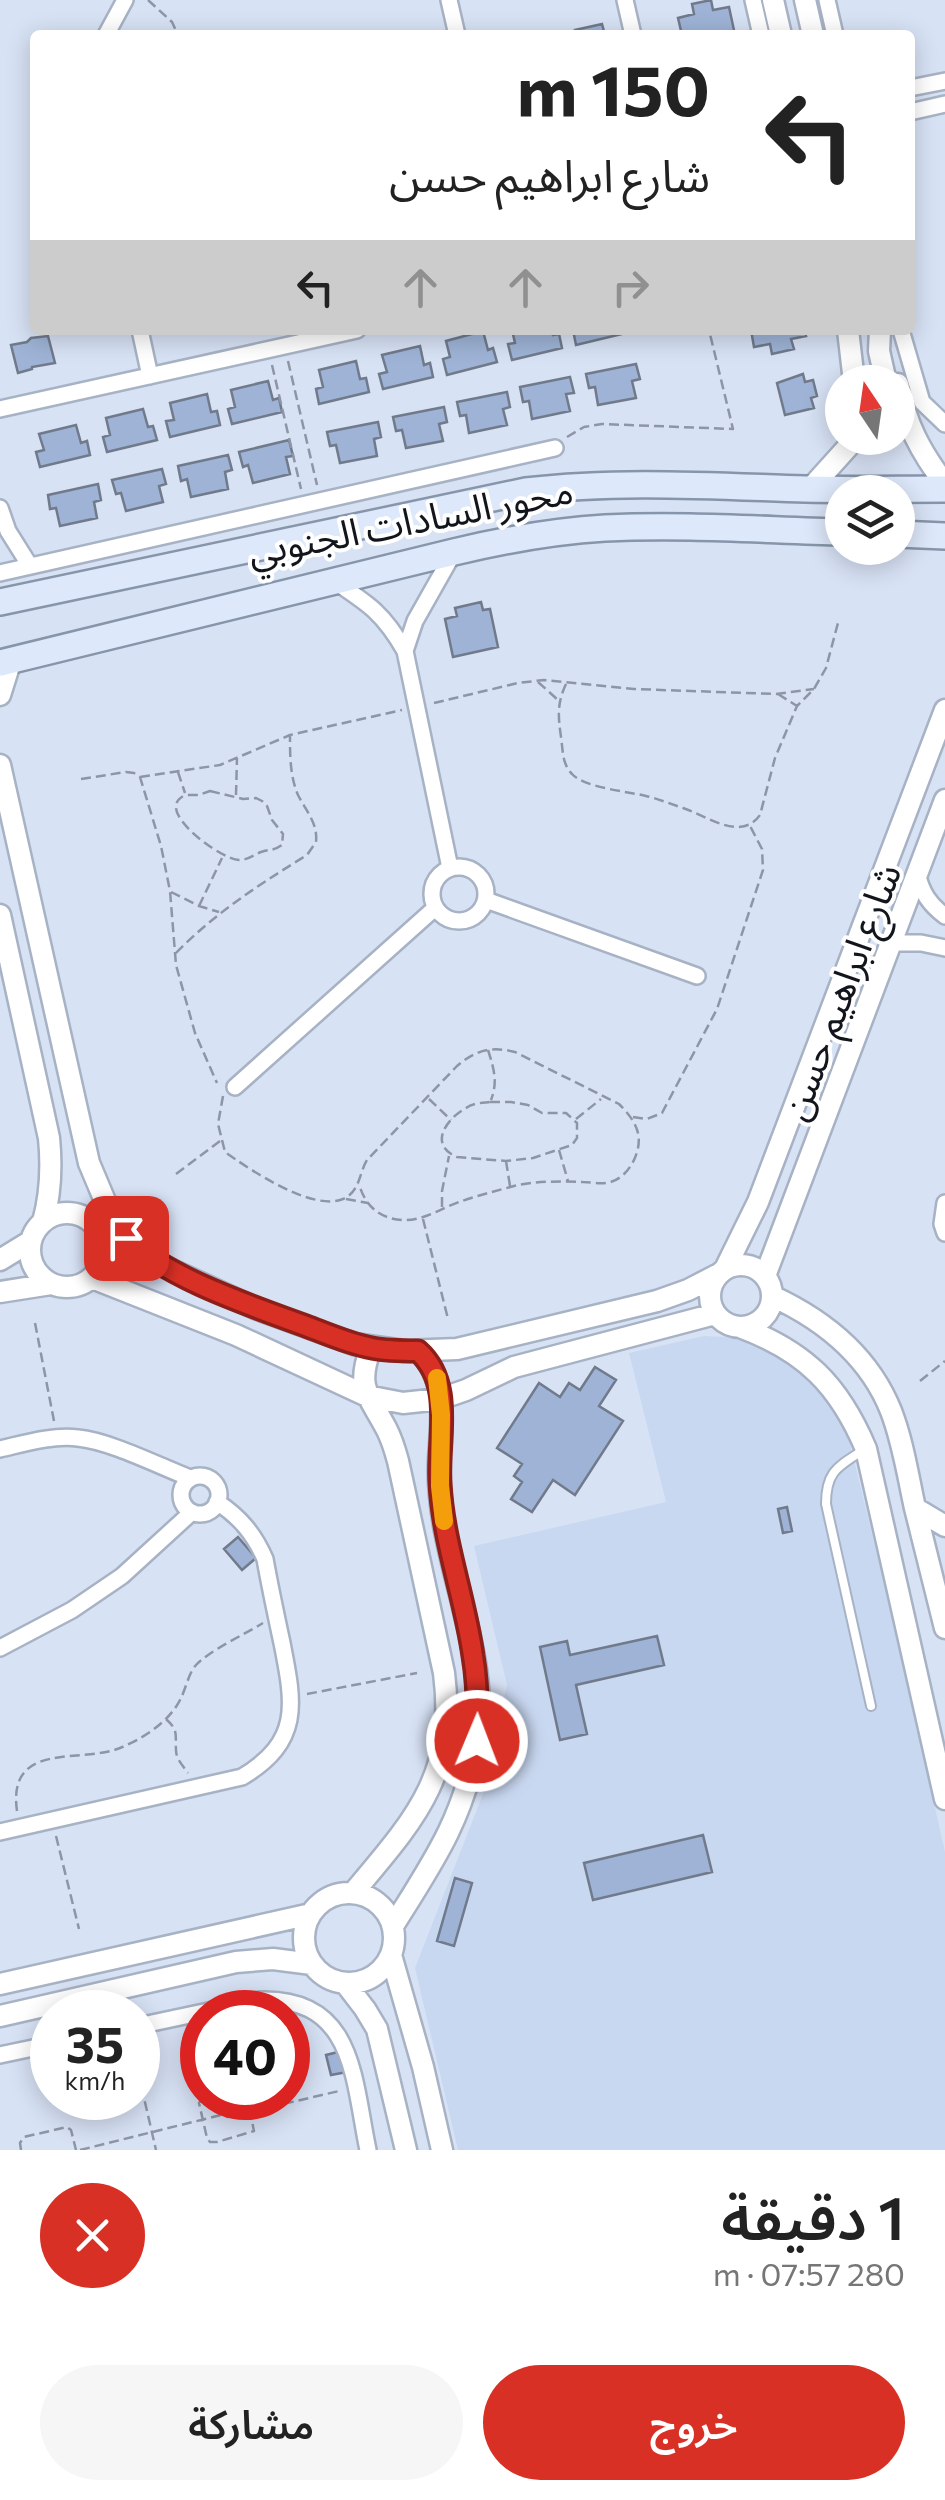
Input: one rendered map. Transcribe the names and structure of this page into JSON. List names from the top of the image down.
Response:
{
  "streets": {
    "main road": ["محور السادات الجنوبي"],
    "street": ["شارع ابراهيم حسن"]
  },
  "north": "top",
  "page": {
    "turn": ["150 m", "شارع ابراهيم حسن"],
    "speed": "35 km/h",
    "limit": "40",
    "heading": ["1 دقيقة", "280 m · 07:57"],
    "buttons": ["خروج", "مشاركة"]
  }
}
